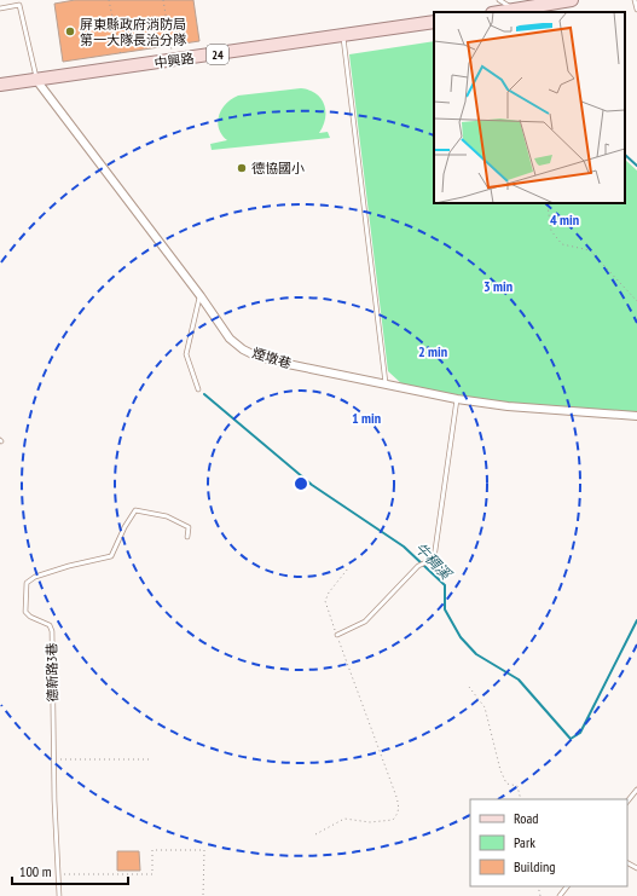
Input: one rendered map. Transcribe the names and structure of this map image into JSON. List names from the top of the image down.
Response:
{
  "streets": {
    "main road": ["24", "中興路"],
    "street": ["煙墩巷"],
    "lane": ["德新路3巷"]
  },
  "crossings": [
    ["中興路", "煙墩巷"]
  ],
  "water": ["牛稠溪"],
  "places": ["屏東縣政府消防局 第一大隊長治分隊", "德協國小"],
  "legend": ["Road", "Park", "Building"],
  "scale_bar": "100 m",
  "rings": [
    "4 min",
    "3 min",
    "2 min",
    "1 min"
  ]
}
